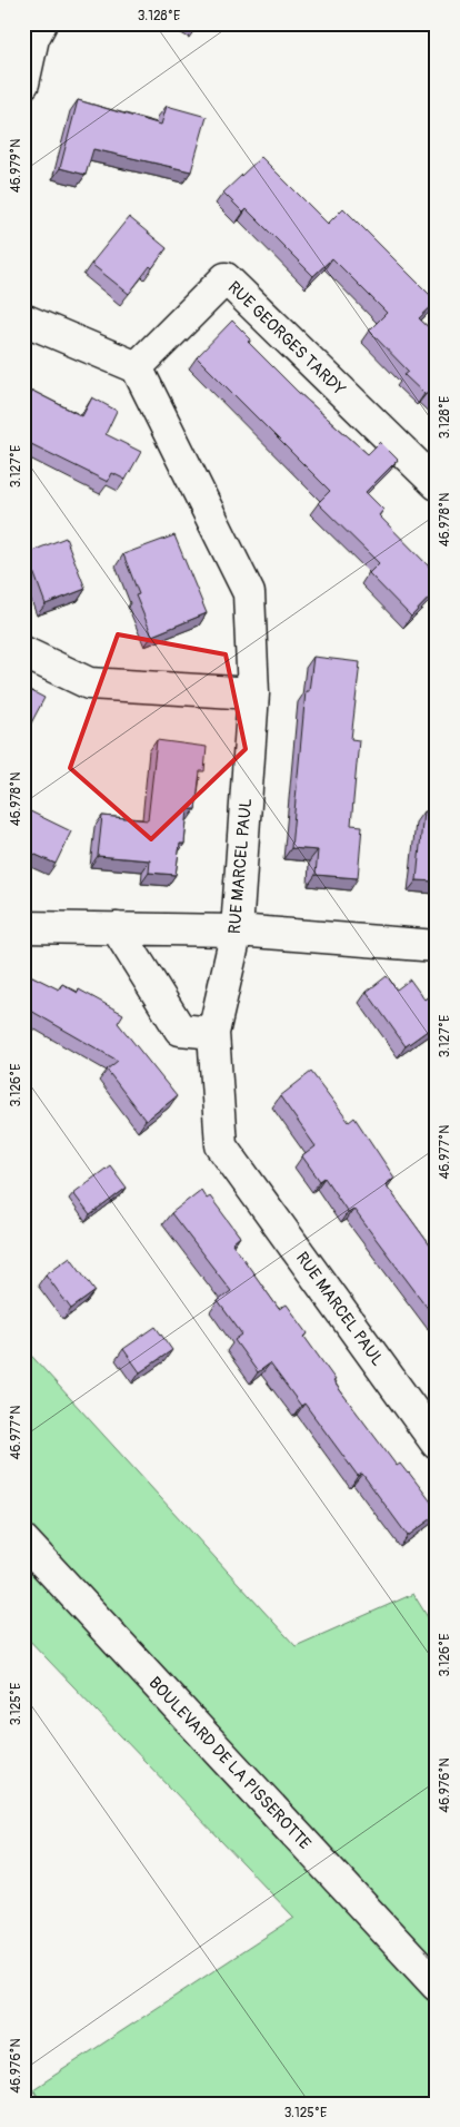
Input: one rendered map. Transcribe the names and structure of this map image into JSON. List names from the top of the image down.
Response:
{
  "streets": {
    "street": ["RUE GEORGES TARDY", "RUE MARCEL PAUL", "BOULEVARD DE LA PISSEROTTE"]
  },
  "crossings": [
    ["RUE GEORGES TARDY", "RUE MARCEL PAUL"]
  ],
  "coordinates": [
    "3.128°E",
    "46.979°N",
    "3.127°E",
    "46.978°N",
    "3.126°E",
    "46.977°N",
    "3.125°E",
    "46.976°N"
  ]
}
